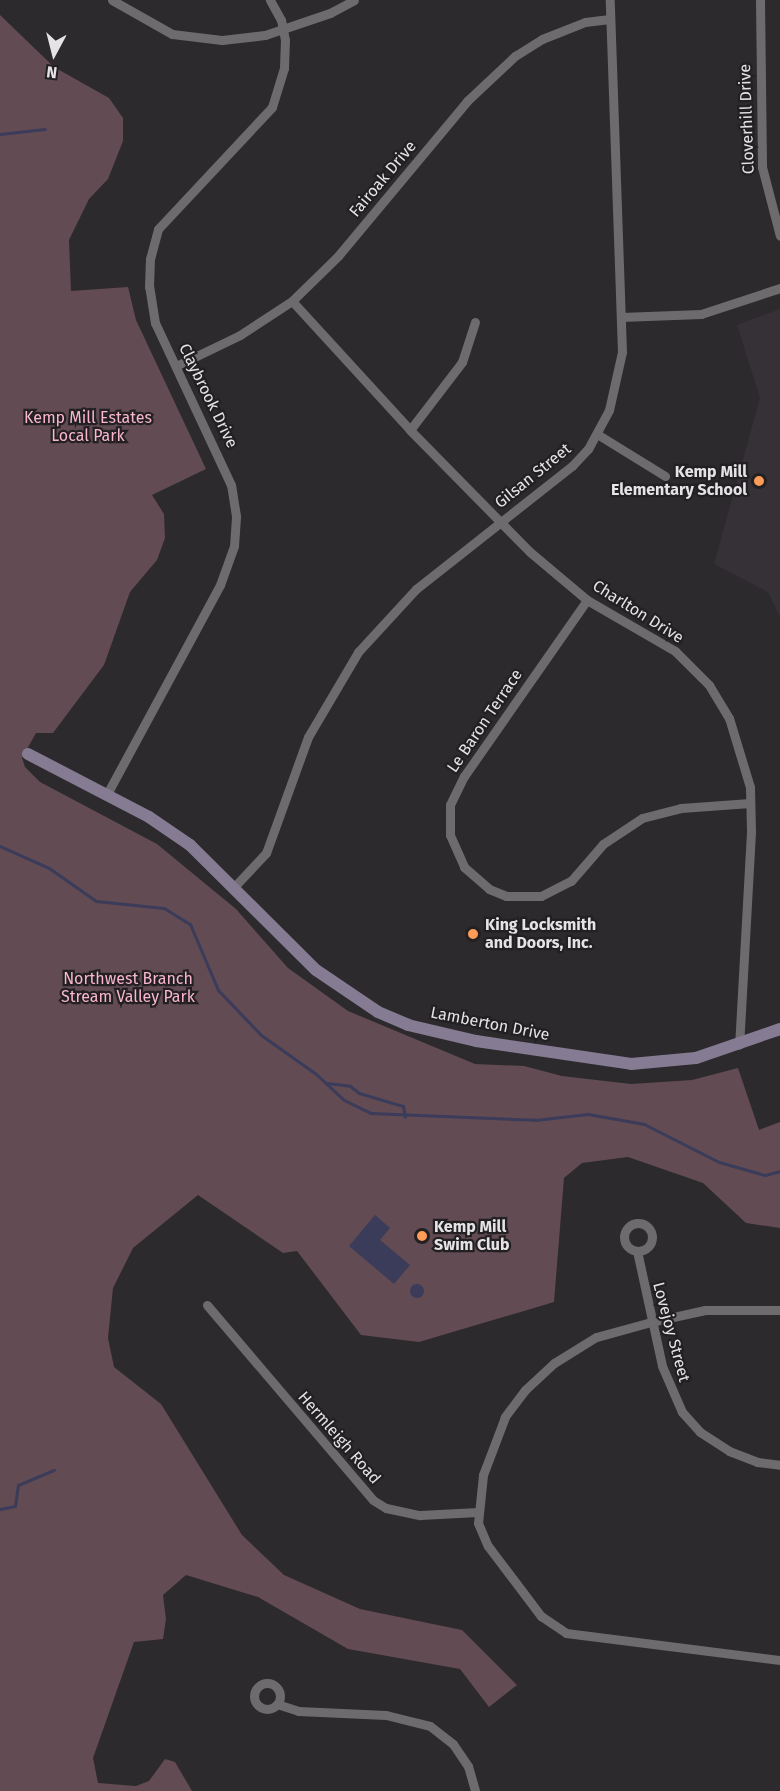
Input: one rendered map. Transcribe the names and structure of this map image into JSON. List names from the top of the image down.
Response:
{
  "streets": {
    "street": [
      "Cloverhill Drive",
      "Fairoak Drive",
      "Claybrook Drive",
      "Gilsan Street",
      "Charlton Drive",
      "Le Baron Terrace",
      "Lamberton Drive",
      "Lovejoy Street",
      "Hermleigh Road"
    ]
  },
  "crossings": [
    ["Fairoak Drive", "Claybrook Drive"],
    ["Fairoak Drive", "Gilsan Street"],
    ["Fairoak Drive", "Charlton Drive"],
    ["Claybrook Drive", "Lamberton Drive"],
    ["Gilsan Street", "Charlton Drive"],
    ["Gilsan Street", "Lamberton Drive"],
    ["Charlton Drive", "Le Baron Terrace"],
    ["Charlton Drive", "Lamberton Drive"]
  ],
  "parks": ["Kemp Mill Estates Local Park", "Northwest Branch Stream Valley Park"],
  "places": ["Kemp Mill Elementary School", "King Locksmith and Doors, Inc.", "Kemp Mill Swim Club"],
  "north": "bottom"
}
